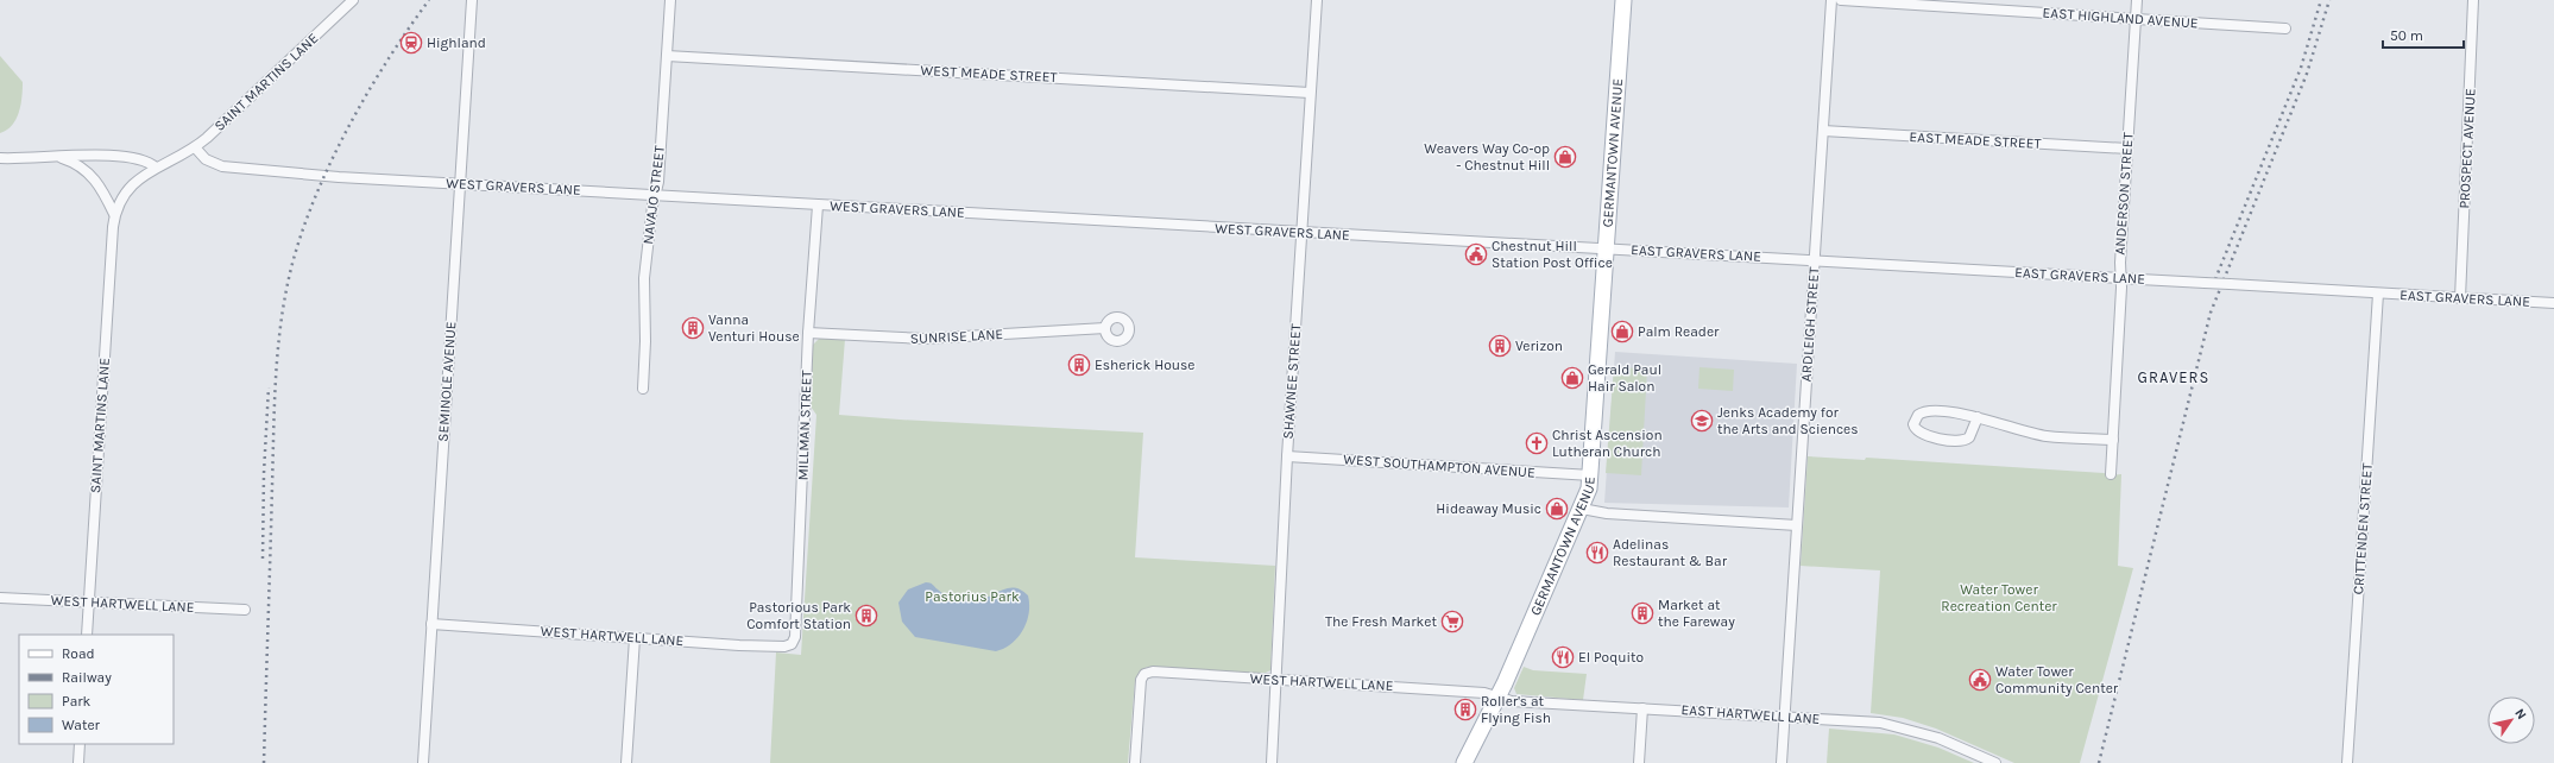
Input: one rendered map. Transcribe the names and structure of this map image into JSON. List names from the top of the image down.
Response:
{
  "streets": {
    "main road": ["GERMANTOWN AVENUE"],
    "street": [
      "EAST HIGHLAND AVENUE",
      "WEST MEADE STREET",
      "SAINT MARTINS LANE",
      "EAST MEADE STREET",
      "PROSPECT AVENUE",
      "WEST GRAVERS LANE",
      "ANDERSON STREET",
      "NAVAJO STREET",
      "EAST GRAVERS LANE",
      "ARDLEIGH STREET",
      "SUNRISE LANE",
      "SEMINOLE AVENUE",
      "SHAWNEE STREET",
      "MILLMAN STREET",
      "WEST SOUTHAMPTON AVENUE",
      "CRITTENDEN STREET",
      "WEST HARTWELL LANE",
      "EAST HARTWELL LANE"
    ]
  },
  "crossings": [
    ["EAST HIGHLAND AVENUE", "ANDERSON STREET"],
    ["WEST MEADE STREET", "NAVAJO STREET"],
    ["WEST MEADE STREET", "SHAWNEE STREET"],
    ["SAINT MARTINS LANE", "WEST GRAVERS LANE"],
    ["SAINT MARTINS LANE", "WEST HARTWELL LANE"],
    ["EAST MEADE STREET", "ANDERSON STREET"],
    ["EAST MEADE STREET", "ARDLEIGH STREET"],
    ["PROSPECT AVENUE", "EAST GRAVERS LANE"],
    ["GERMANTOWN AVENUE", "WEST GRAVERS LANE"],
    ["GERMANTOWN AVENUE", "EAST GRAVERS LANE"],
    ["GERMANTOWN AVENUE", "WEST SOUTHAMPTON AVENUE"],
    ["GERMANTOWN AVENUE", "WEST HARTWELL LANE"],
    ["GERMANTOWN AVENUE", "EAST HARTWELL LANE"],
    ["WEST GRAVERS LANE", "NAVAJO STREET"],
    ["WEST GRAVERS LANE", "EAST GRAVERS LANE"],
    ["WEST GRAVERS LANE", "SEMINOLE AVENUE"],
    ["WEST GRAVERS LANE", "SHAWNEE STREET"],
    ["WEST GRAVERS LANE", "MILLMAN STREET"],
    ["ANDERSON STREET", "EAST GRAVERS LANE"],
    ["EAST GRAVERS LANE", "ARDLEIGH STREET"],
    ["EAST GRAVERS LANE", "CRITTENDEN STREET"],
    ["ARDLEIGH STREET", "EAST HARTWELL LANE"],
    ["SUNRISE LANE", "MILLMAN STREET"],
    ["SEMINOLE AVENUE", "WEST HARTWELL LANE"],
    ["SHAWNEE STREET", "WEST SOUTHAMPTON AVENUE"],
    ["SHAWNEE STREET", "WEST HARTWELL LANE"],
    ["MILLMAN STREET", "WEST HARTWELL LANE"],
    ["WEST HARTWELL LANE", "EAST HARTWELL LANE"]
  ],
  "districts": ["GRAVERS"],
  "parks": ["Water Tower Recreation Center", "Pastorius Park"],
  "places": {
    "station": ["Highland"],
    "shop": [
      "Weavers Way Co‑op - Chestnut Hill",
      "Palm Reader",
      "Gerald Paul Hair Salon",
      "Hideaway Music"
    ],
    "public building": ["Chestnut Hill Station Post Office", "Water Tower Community Center"],
    "building": [
      "Vanna Venturi House",
      "Verizon",
      "Esherick House",
      "Market at the Fareway",
      "Pastorious Park Comfort Station",
      "Roller's at Flying Fish"
    ],
    "school or university": ["Jenks Academy for the Arts and Sciences"],
    "church": ["Christ Ascension Lutheran Church"],
    "restaurant": ["Adelinas Restaurant & Bar", "El Poquito"],
    "supermarket": ["The Fresh Market"]
  },
  "legend": [
    "Road",
    "Railway",
    "Park",
    "Water"
  ],
  "scale_bar": "50 m",
  "north": "top right"
}
